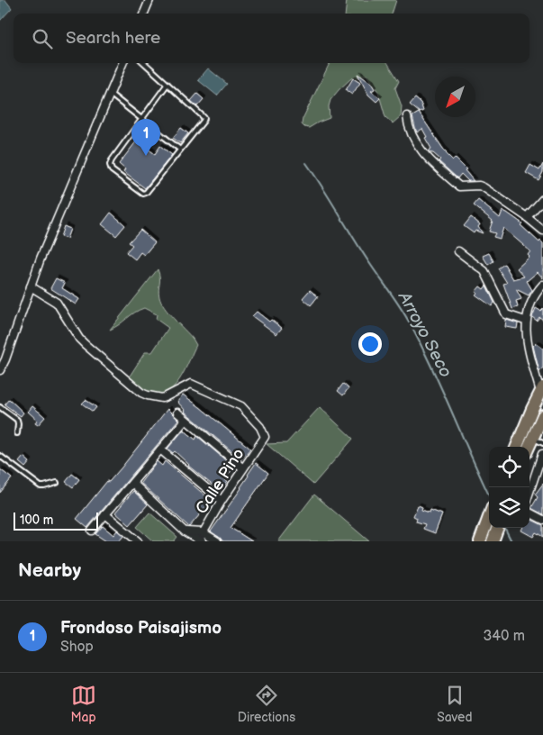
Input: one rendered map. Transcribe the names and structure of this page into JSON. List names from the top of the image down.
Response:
{
  "streets": {
    "street": ["Calle Pino"]
  },
  "water": ["Arroyo Seco"],
  "scale_bar": "100 m",
  "north": "bottom left",
  "page": {
    "search": "Search here",
    "pins": "1",
    "scale": "100 m",
    "heading": "Nearby",
    "list": [
      {
        "mark": "1",
        "name": "Frondoso Paisajismo",
        "note": "Shop",
        "value": "340 m"
      }
    ],
    "nav": ["Map", "Directions", "Saved"]
  }
}
